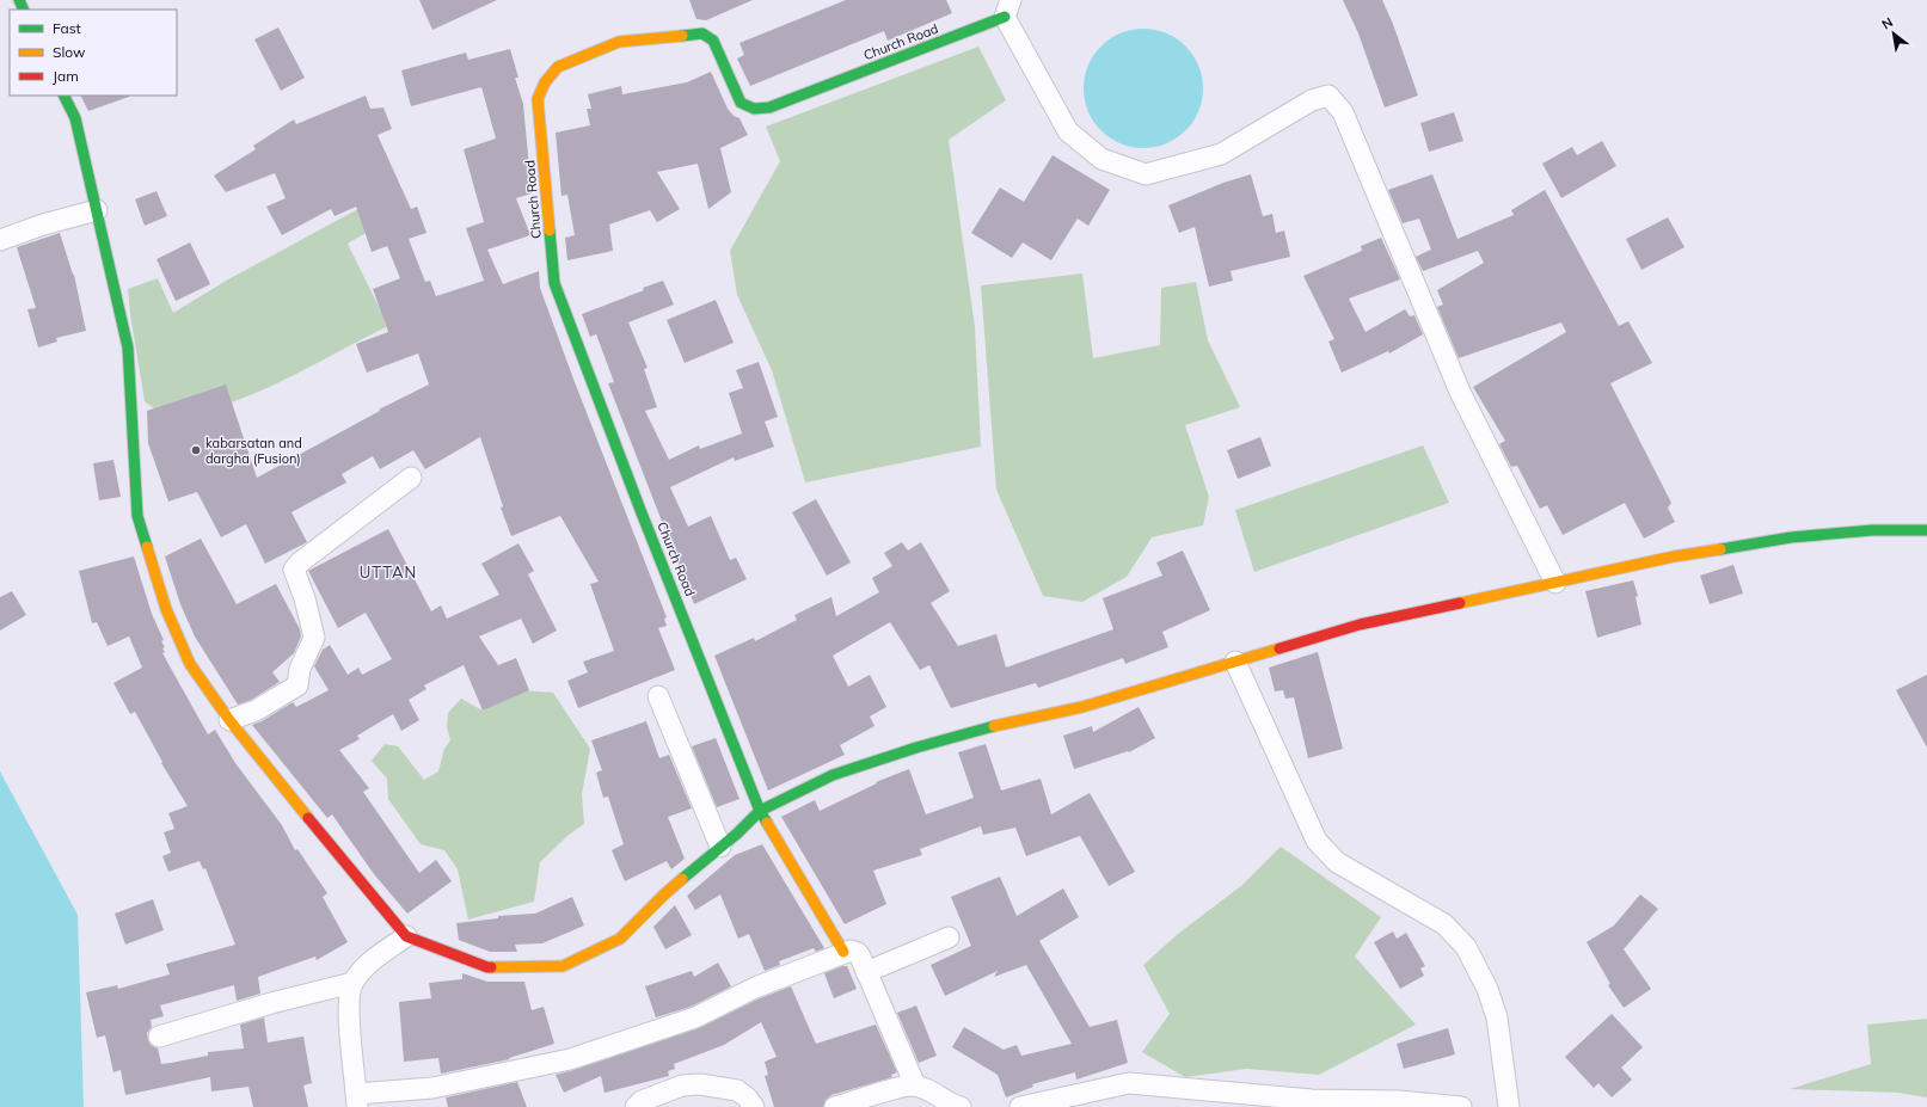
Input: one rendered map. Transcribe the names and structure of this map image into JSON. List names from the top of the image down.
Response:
{
  "streets": {
    "street": ["Church Road"]
  },
  "districts": ["UTTAN"],
  "places": ["kabarsatan and dargha (Fusion)"],
  "legend": ["Fast", "Slow", "Jam"],
  "north": "top left"
}
